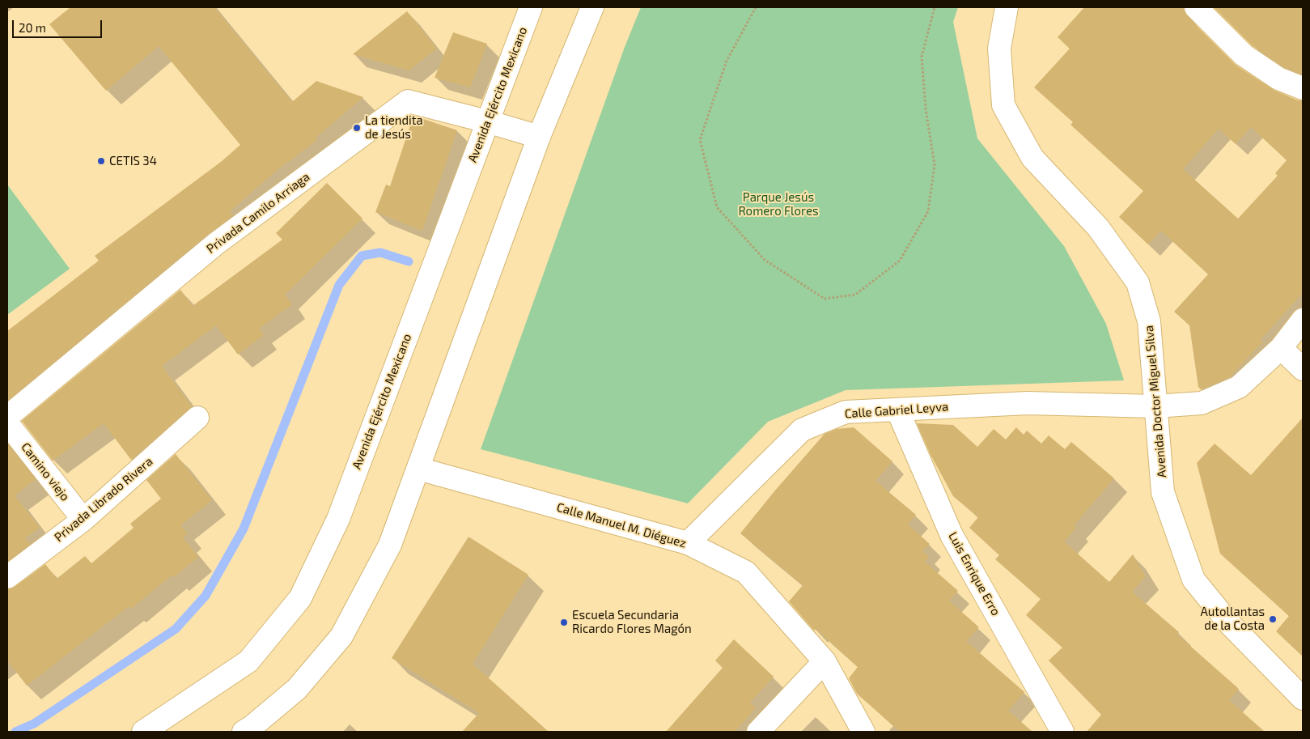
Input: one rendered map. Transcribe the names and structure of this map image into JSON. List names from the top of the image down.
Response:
{
  "streets": {
    "street": [
      "Avenida Ejército Mexicano",
      "Privada Camilo Arriaga",
      "Avenida Doctor Miguel Silva",
      "Calle Gabriel Leyva",
      "Camino viejo",
      "Privada Librado Rivera",
      "Calle Manuel M. Diéguez",
      "Luis Enrique Erro"
    ]
  },
  "crossings": [
    ["Avenida Ejército Mexicano", "Privada Camilo Arriaga"],
    ["Avenida Doctor Miguel Silva", "Calle Gabriel Leyva"],
    ["Calle Gabriel Leyva", "Calle Manuel M. Diéguez"],
    ["Calle Gabriel Leyva", "Luis Enrique Erro"],
    ["Camino viejo", "Privada Librado Rivera"]
  ],
  "parks": ["Parque Jesús Romero Flores"],
  "places": [
    "La tiendita de Jesús",
    "CETIS 34",
    "Autollantas de la Costa",
    "Escuela Secundaria Ricardo Flores Magón"
  ],
  "scale_bar": "20 m"
}
